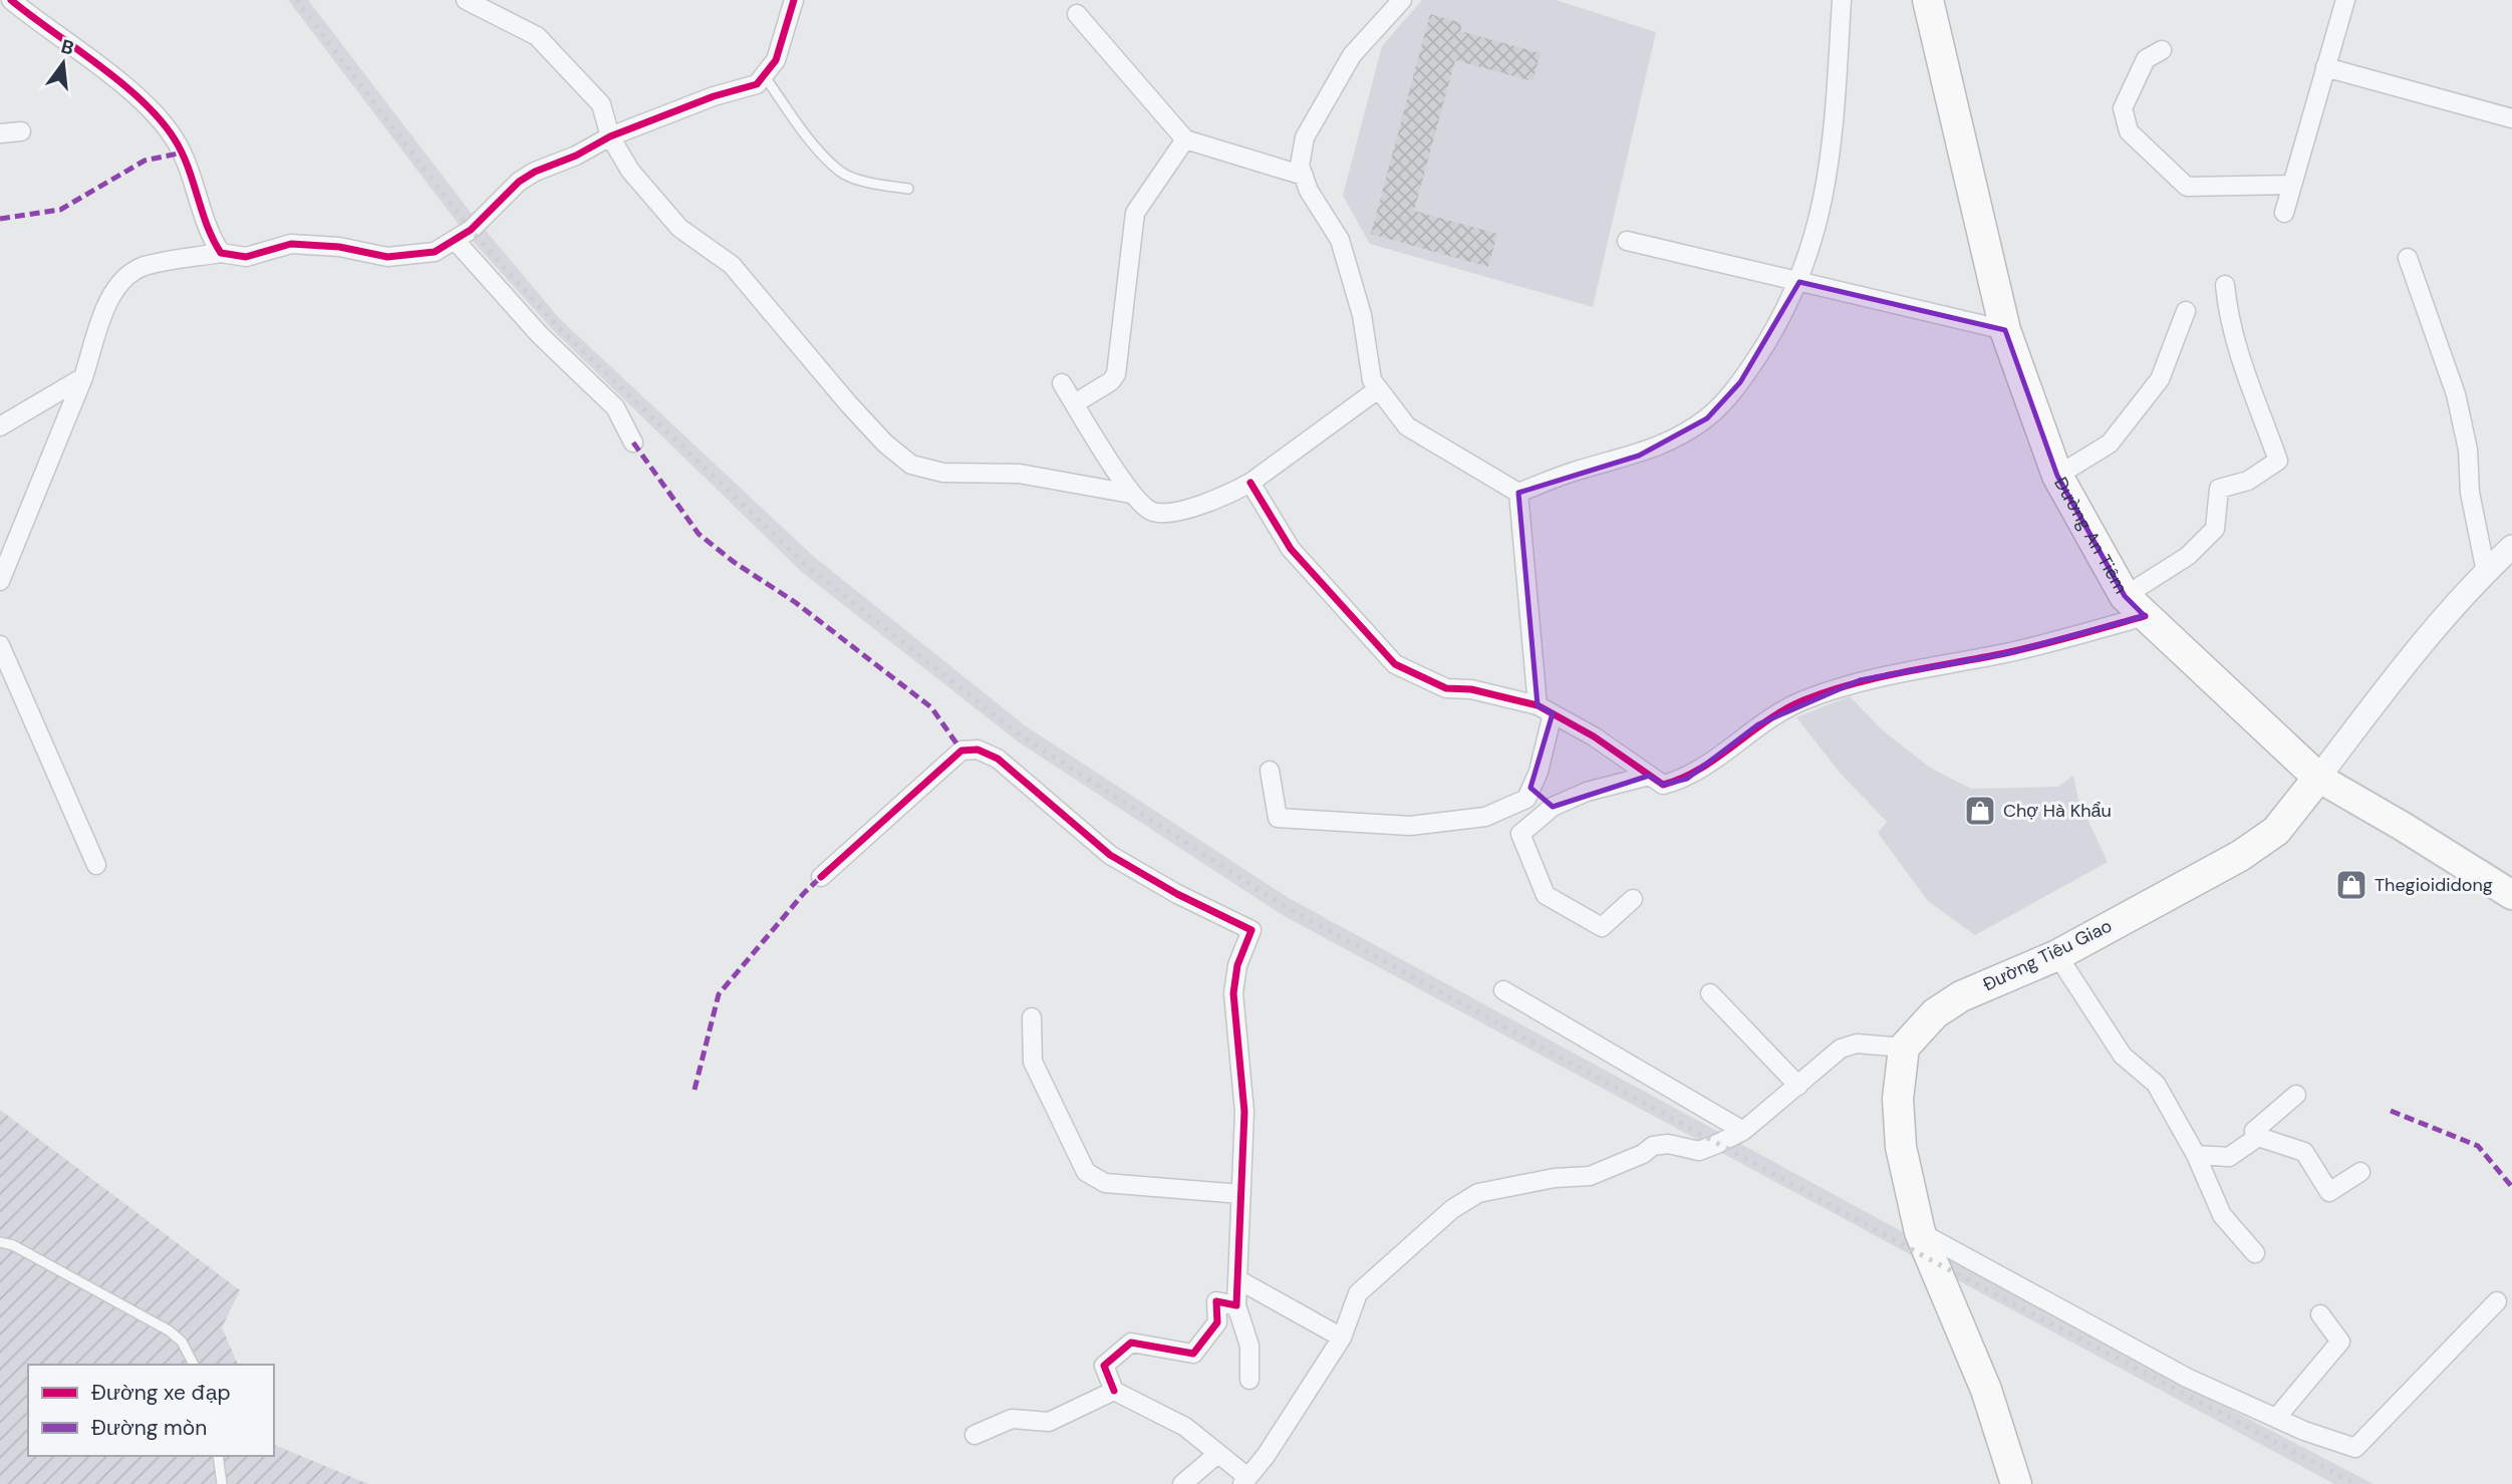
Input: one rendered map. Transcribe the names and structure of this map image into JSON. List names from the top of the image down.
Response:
{
  "streets": {
    "highway": ["Đường An Tiêm", "Đường Tiêu Giao"]
  },
  "crossings": [
    ["Đường An Tiêm", "Đường Tiêu Giao"]
  ],
  "places": {
    "shop": ["Chợ Hà Khẩu", "Thegioididong"]
  },
  "legend": ["Đường xe đạp", "Đường mòn"],
  "north": "top"
}
